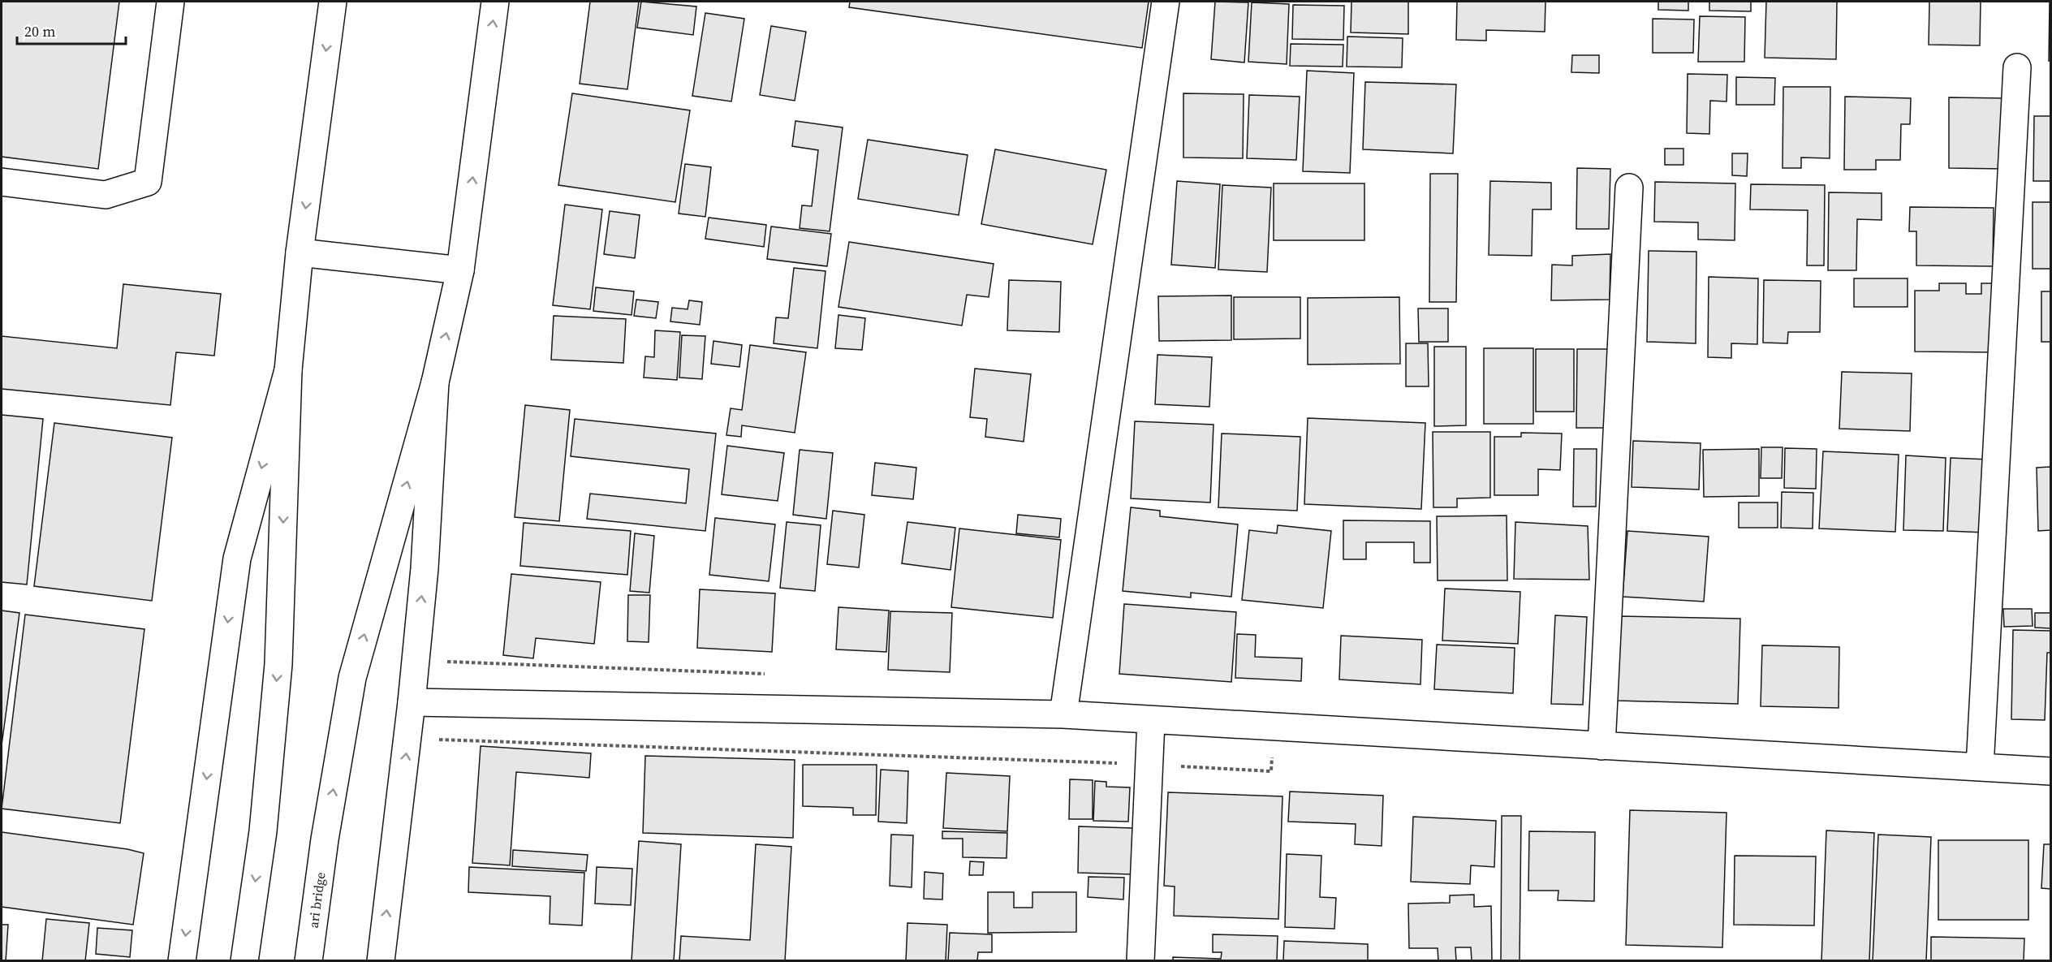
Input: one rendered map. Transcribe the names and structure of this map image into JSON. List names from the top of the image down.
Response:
{
  "streets": {
    "main road": ["ari bridge"]
  },
  "scale_bar": "20 m"
}
